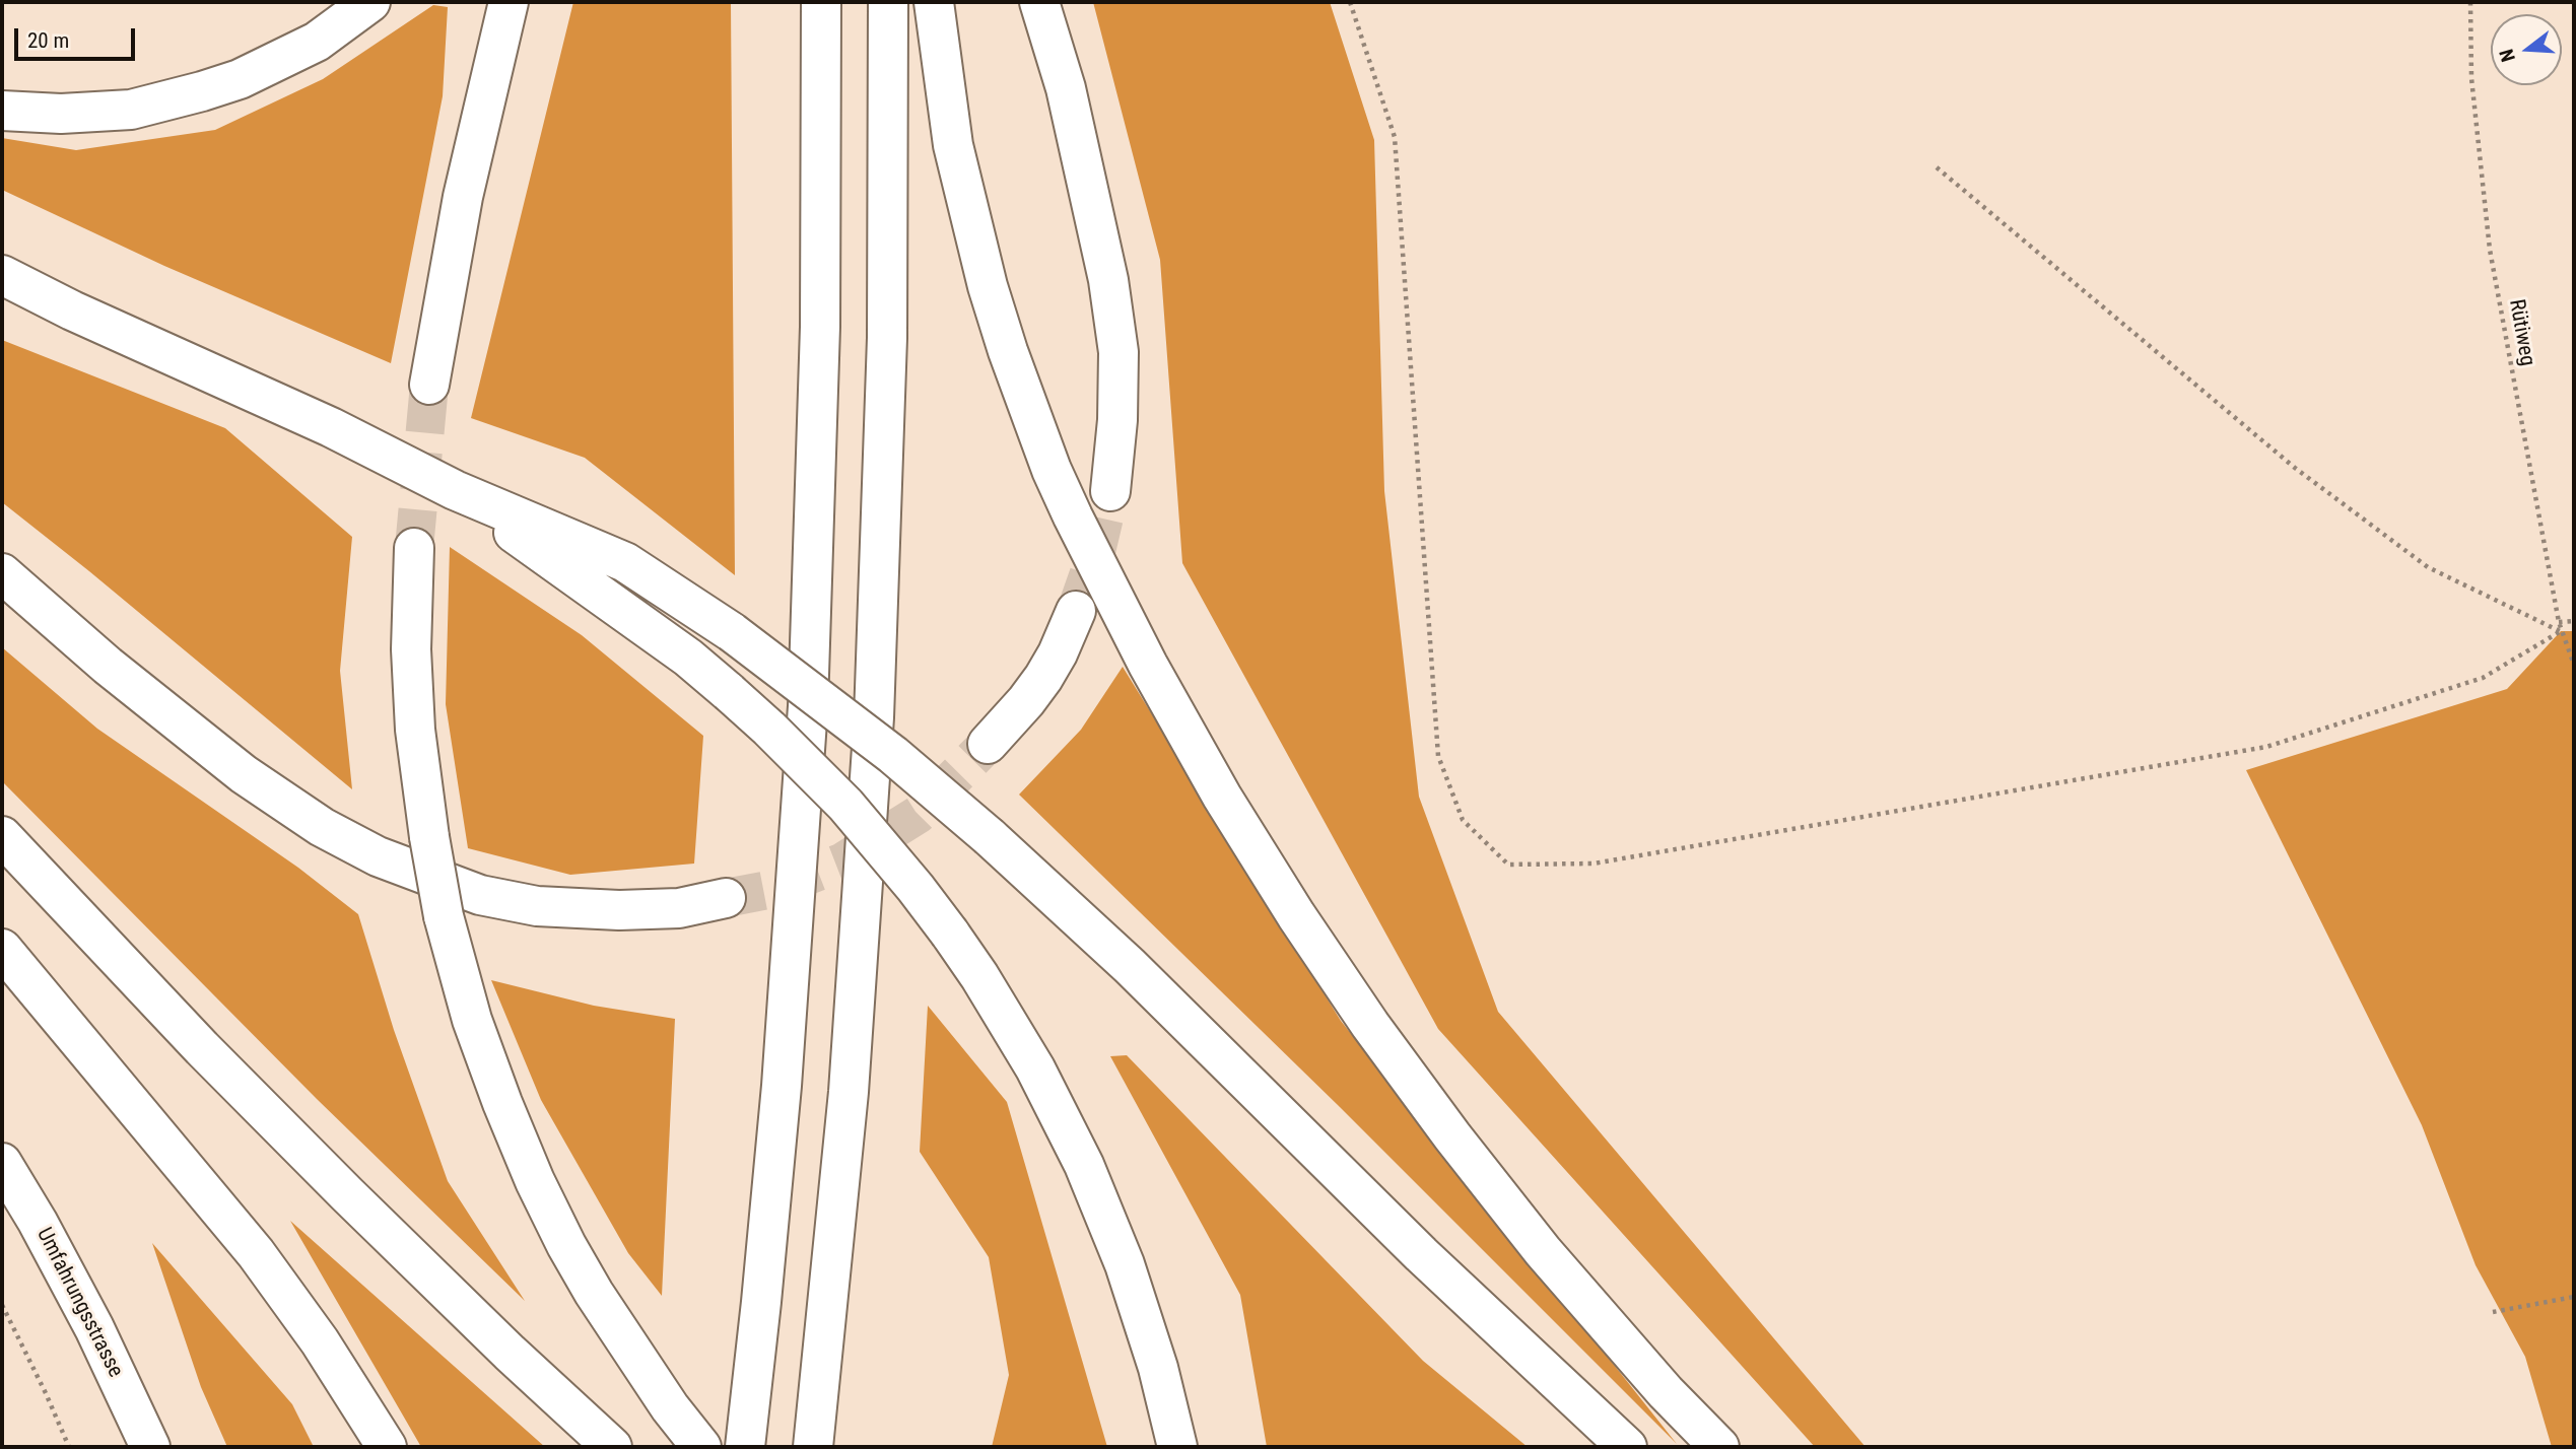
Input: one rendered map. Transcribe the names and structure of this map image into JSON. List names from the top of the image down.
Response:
{
  "streets": {
    "main road": ["Umfahrungsstrasse"],
    "path": ["Rütiweg"]
  },
  "scale_bar": "20 m",
  "north": "left"
}
